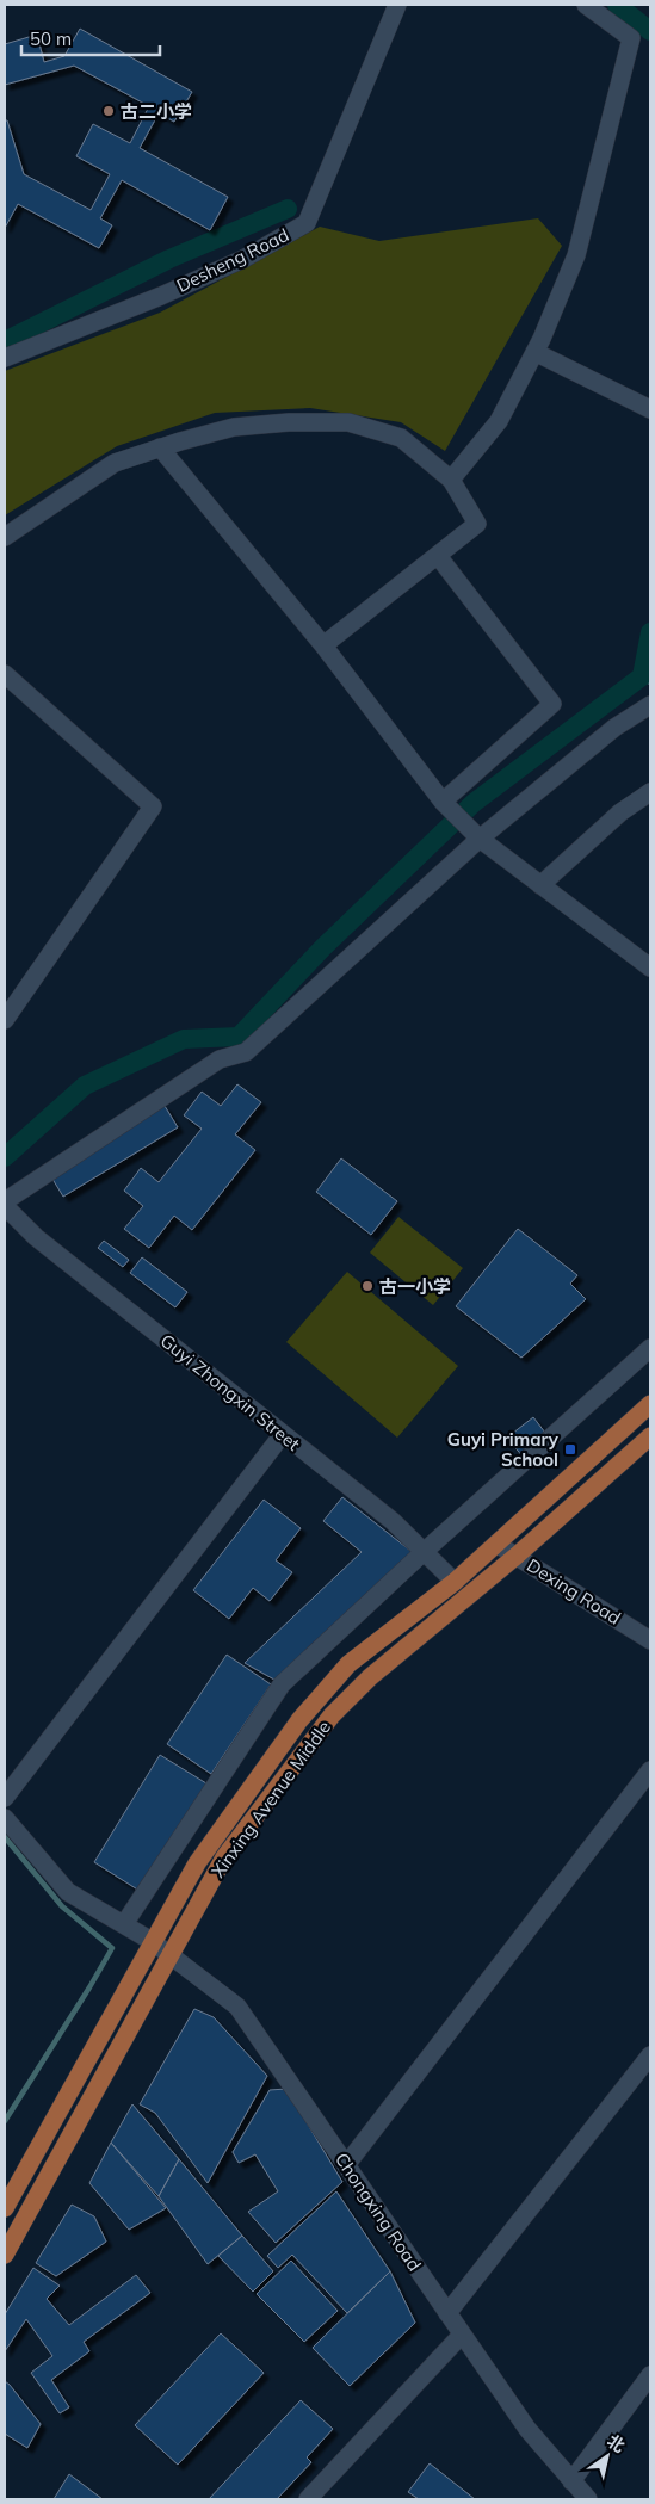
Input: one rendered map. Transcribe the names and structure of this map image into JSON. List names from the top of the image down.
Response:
{
  "streets": {
    "main road": ["Xinxing Avenue Middle"],
    "street": [
      "Desheng Road",
      "Guyi Zhongxin Street",
      "Dexing Road",
      "Chongxing Road"
    ]
  },
  "crossings": [
    ["Guyi Zhongxin Street", "Xinxing Avenue Middle"],
    ["Dexing Road", "Xinxing Avenue Middle"],
    ["Xinxing Avenue Middle", "Chongxing Road"]
  ],
  "places": {
    "other": ["古二小学", "古一小学"],
    "transit": ["Guyi Primary School"]
  },
  "scale_bar": "50 m",
  "north": "top right"
}
